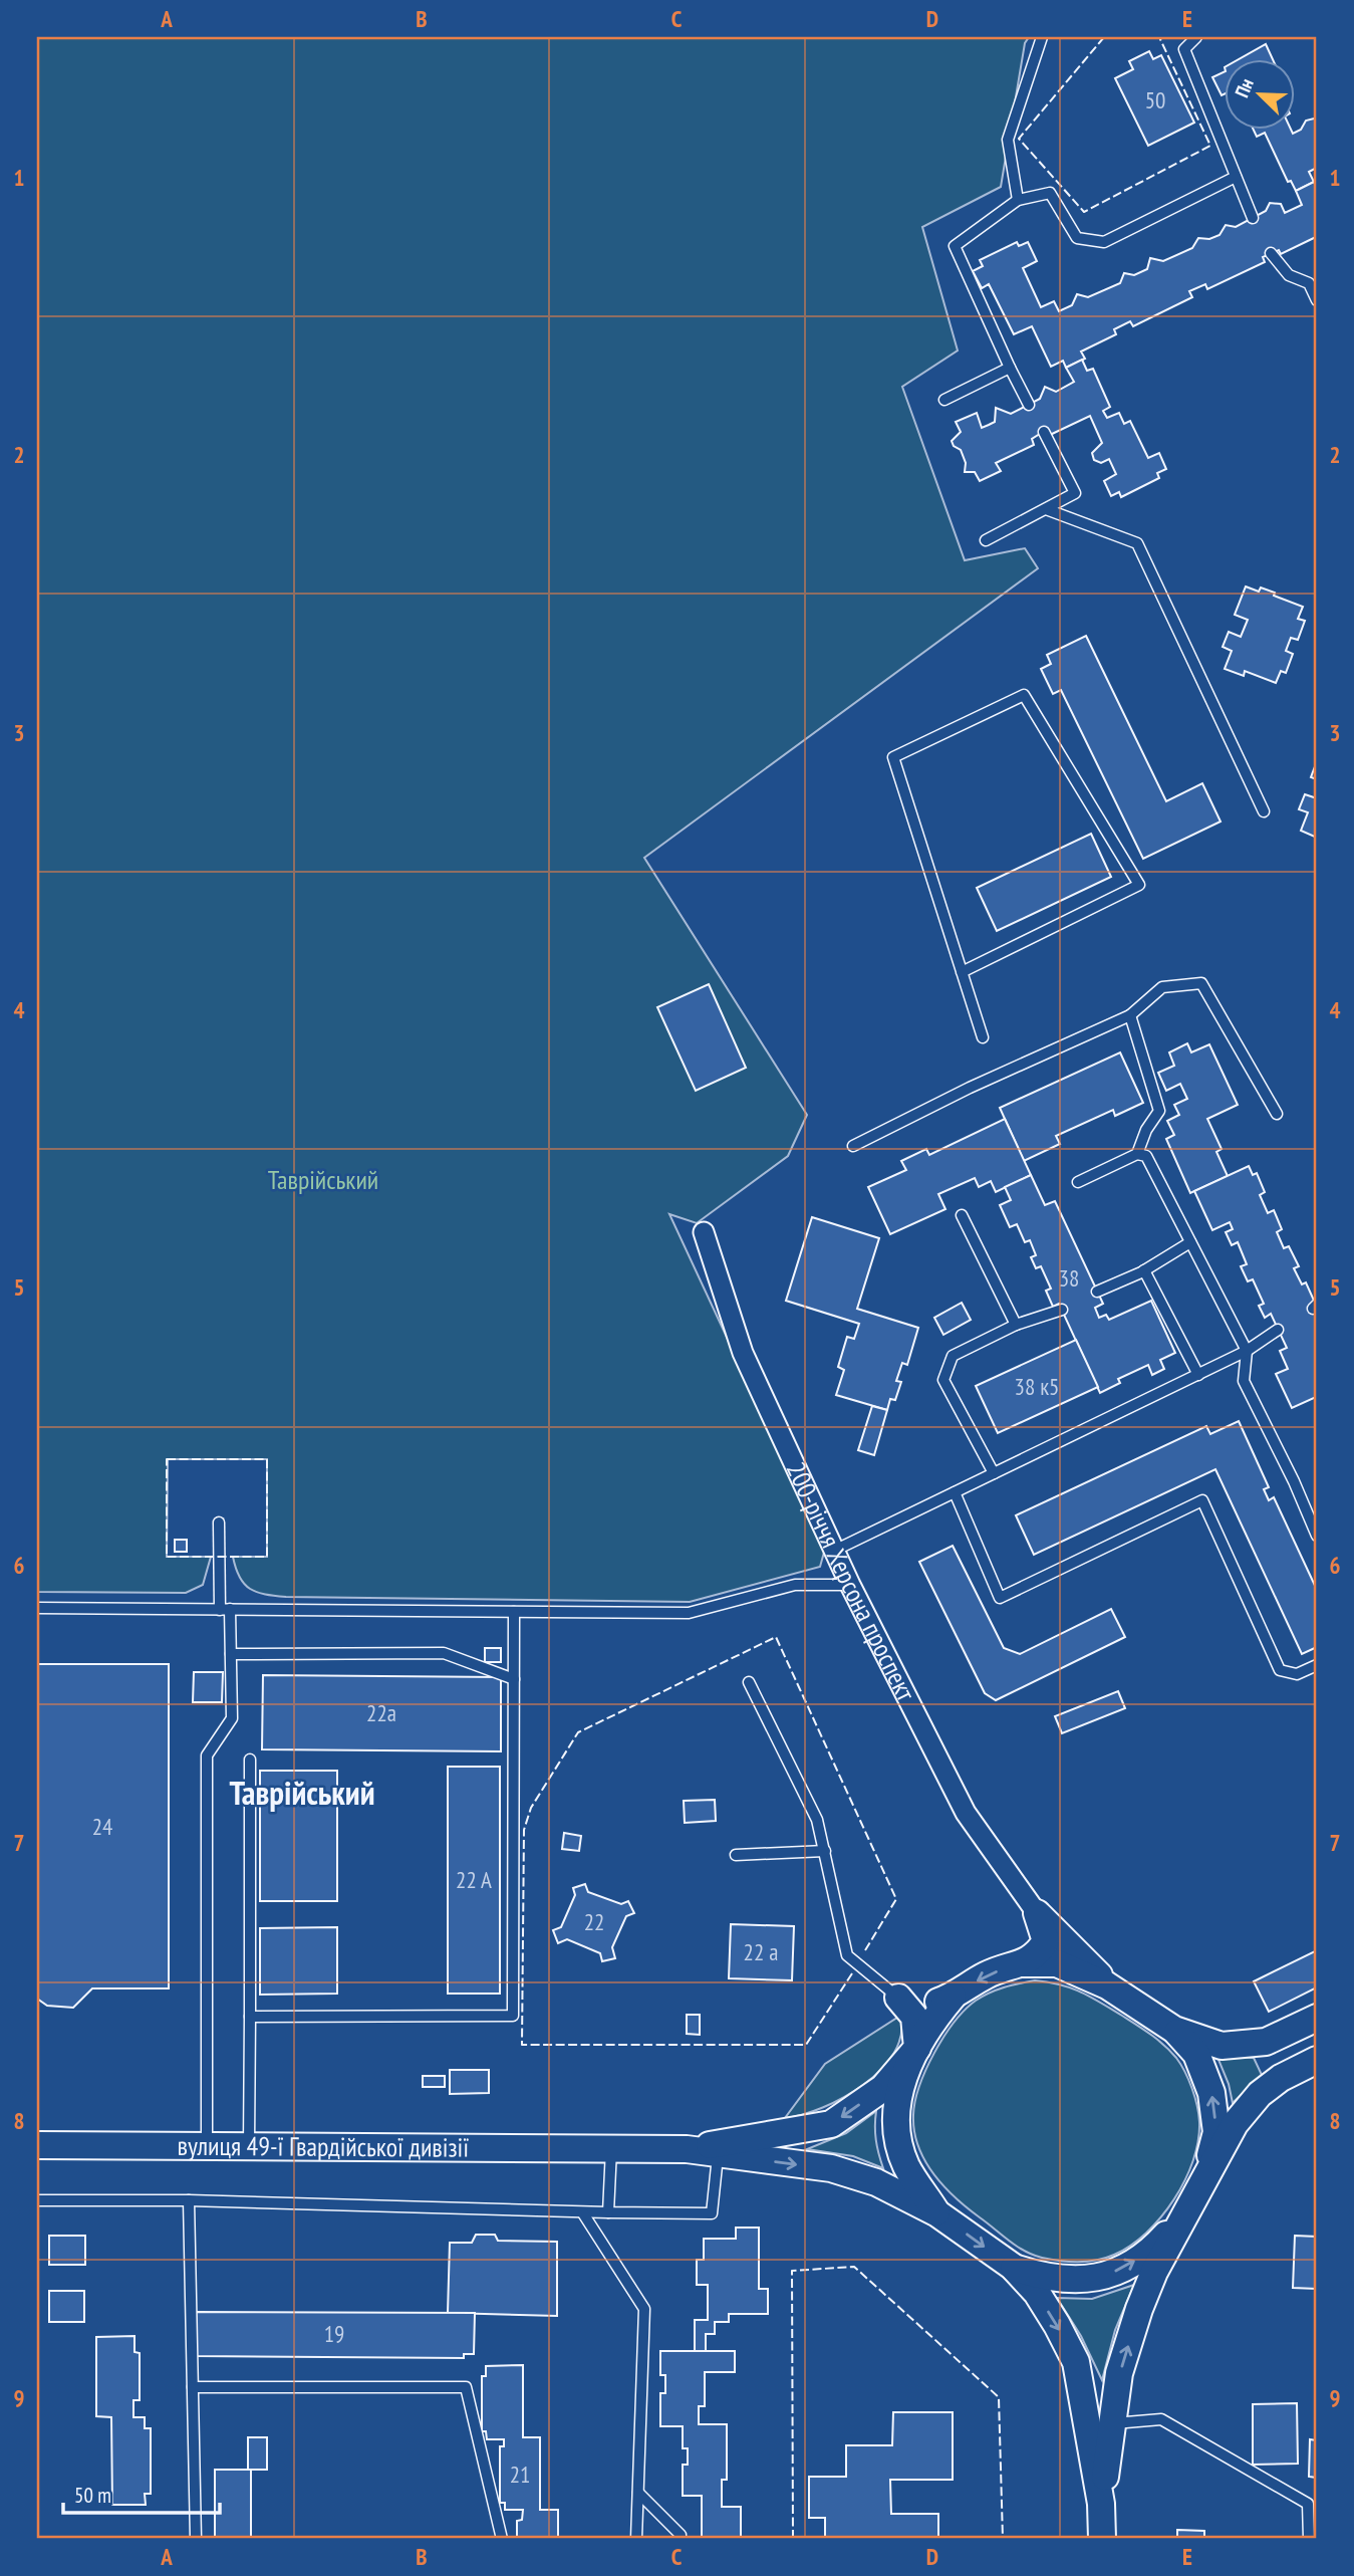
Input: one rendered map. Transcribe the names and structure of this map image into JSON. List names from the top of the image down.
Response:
{
  "streets": {
    "street": ["200-річчя Херсона проспект", "вулиця 49-ї Гвардійської дивізії"]
  },
  "districts": ["Таврійський"],
  "parks": ["Таврійський"],
  "house_numbers": [
    "50",
    "38",
    "38 к5",
    "22а",
    "24",
    "22 А",
    "22",
    "22 а",
    "19",
    "21"
  ],
  "scale_bar": "50 m",
  "north": "top left",
  "grid": {
    "columns": [
      "A",
      "B",
      "C",
      "D",
      "E"
    ],
    "rows": [
      "1",
      "2",
      "3",
      "4",
      "5",
      "6",
      "7",
      "8",
      "9"
    ]
  }
}
